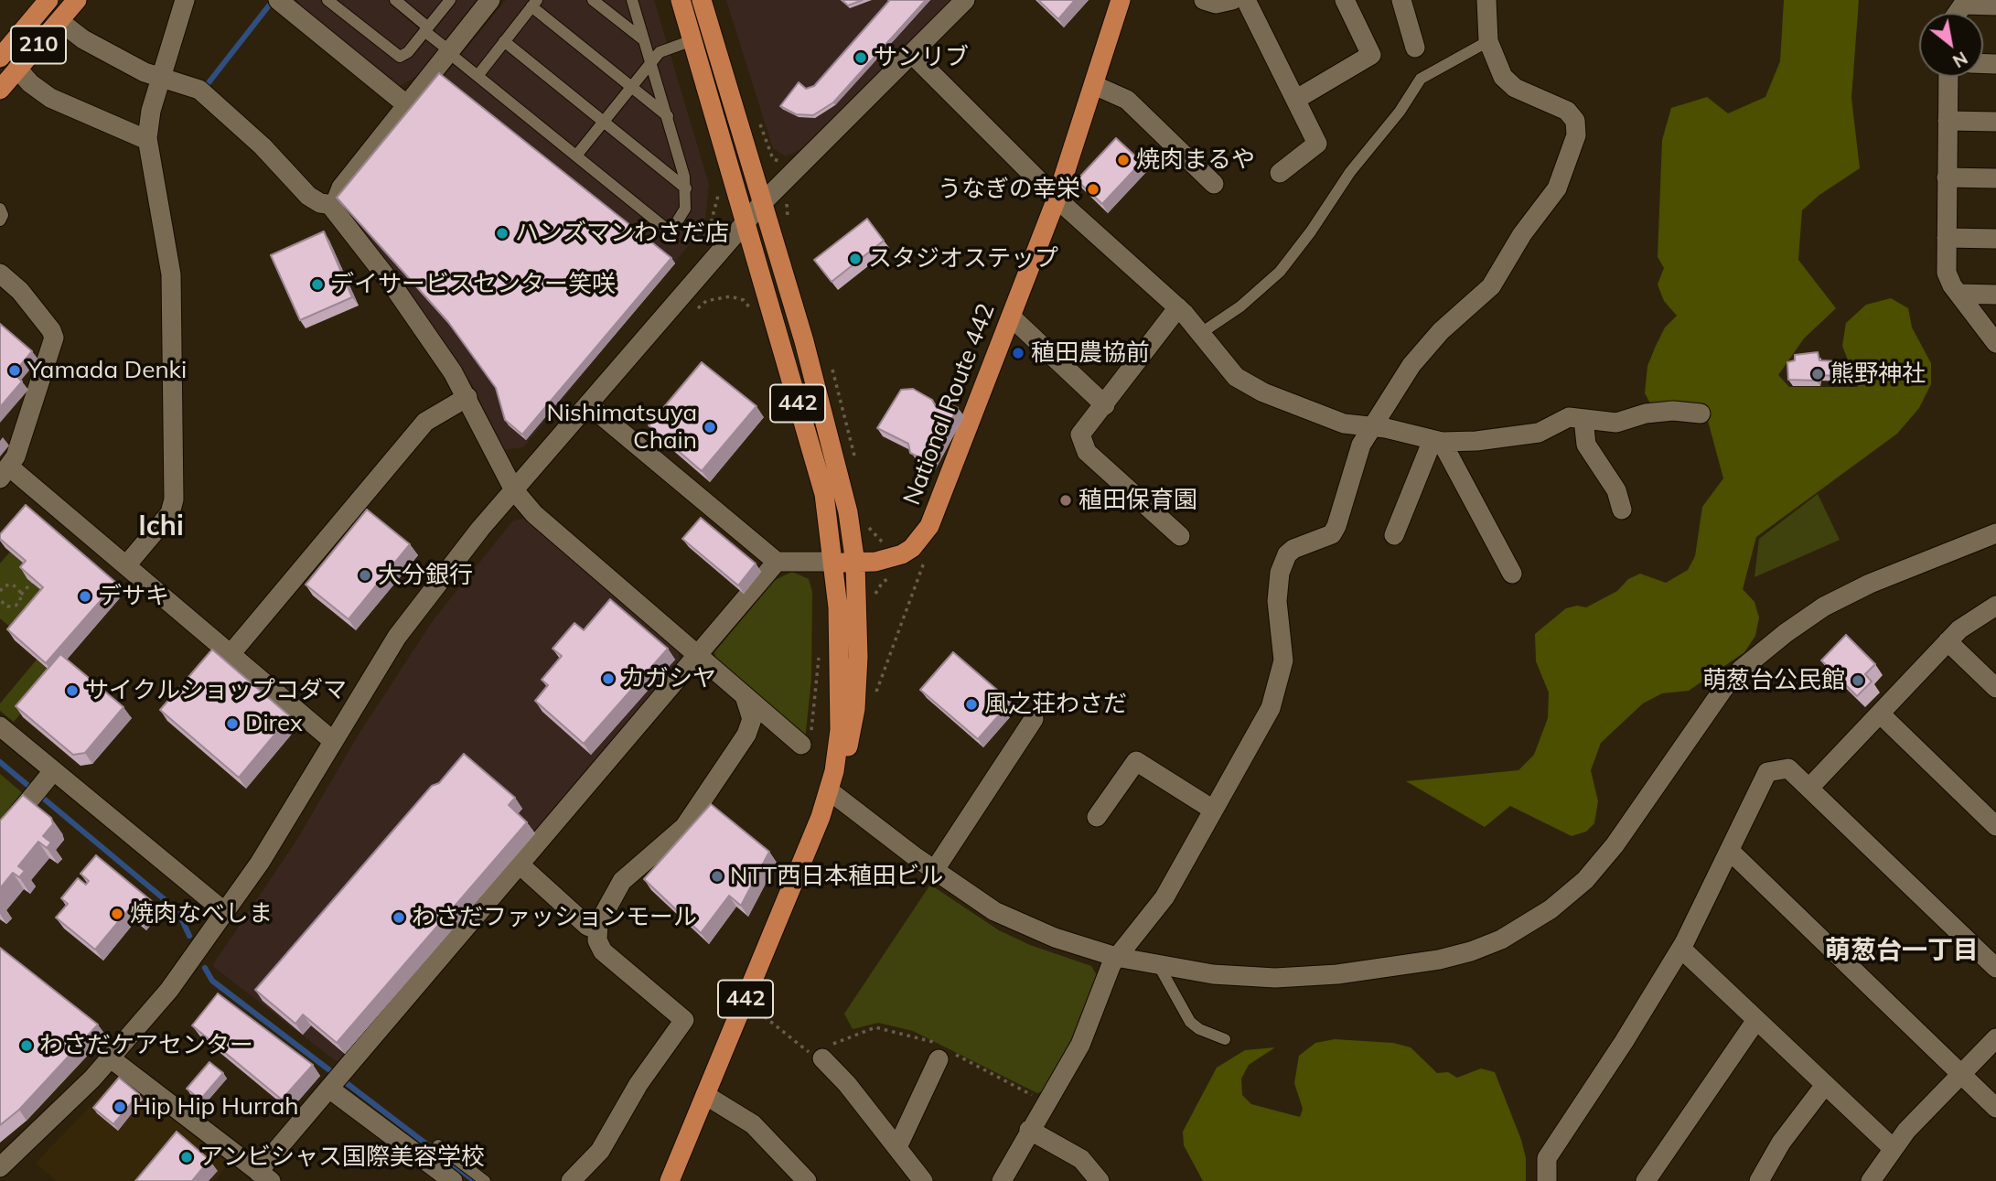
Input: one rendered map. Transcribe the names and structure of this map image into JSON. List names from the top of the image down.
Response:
{
  "streets": {
    "highway": ["210", "442", "National Route 442"]
  },
  "crossings": [
    ["442", "National Route 442"]
  ],
  "districts": ["Ichi", "萌葱台一丁目"],
  "places": [
    "サンリブ",
    "焼肉まるや",
    "うなぎの幸栄",
    "ハンズマンわさだ店",
    "スタジオステップ",
    "デイサービスセンター笑咲",
    "稙田農協前",
    "Yamada Denki",
    "熊野神社",
    "Nishimatsuya Chain",
    "稙田保育園",
    "大分銀行",
    "デサキ",
    "カガシヤ",
    "萌葱台公民館",
    "サイクルショップコダマ",
    "風之荘わさだ",
    "Direx",
    "NTT西日本稙田ビル",
    "焼肉なべしま",
    "わさだファッションモール",
    "わさだケアセンター",
    "Hip Hip Hurrah",
    "アンビシャス国際美容学校"
  ],
  "north": "bottom right"
}
